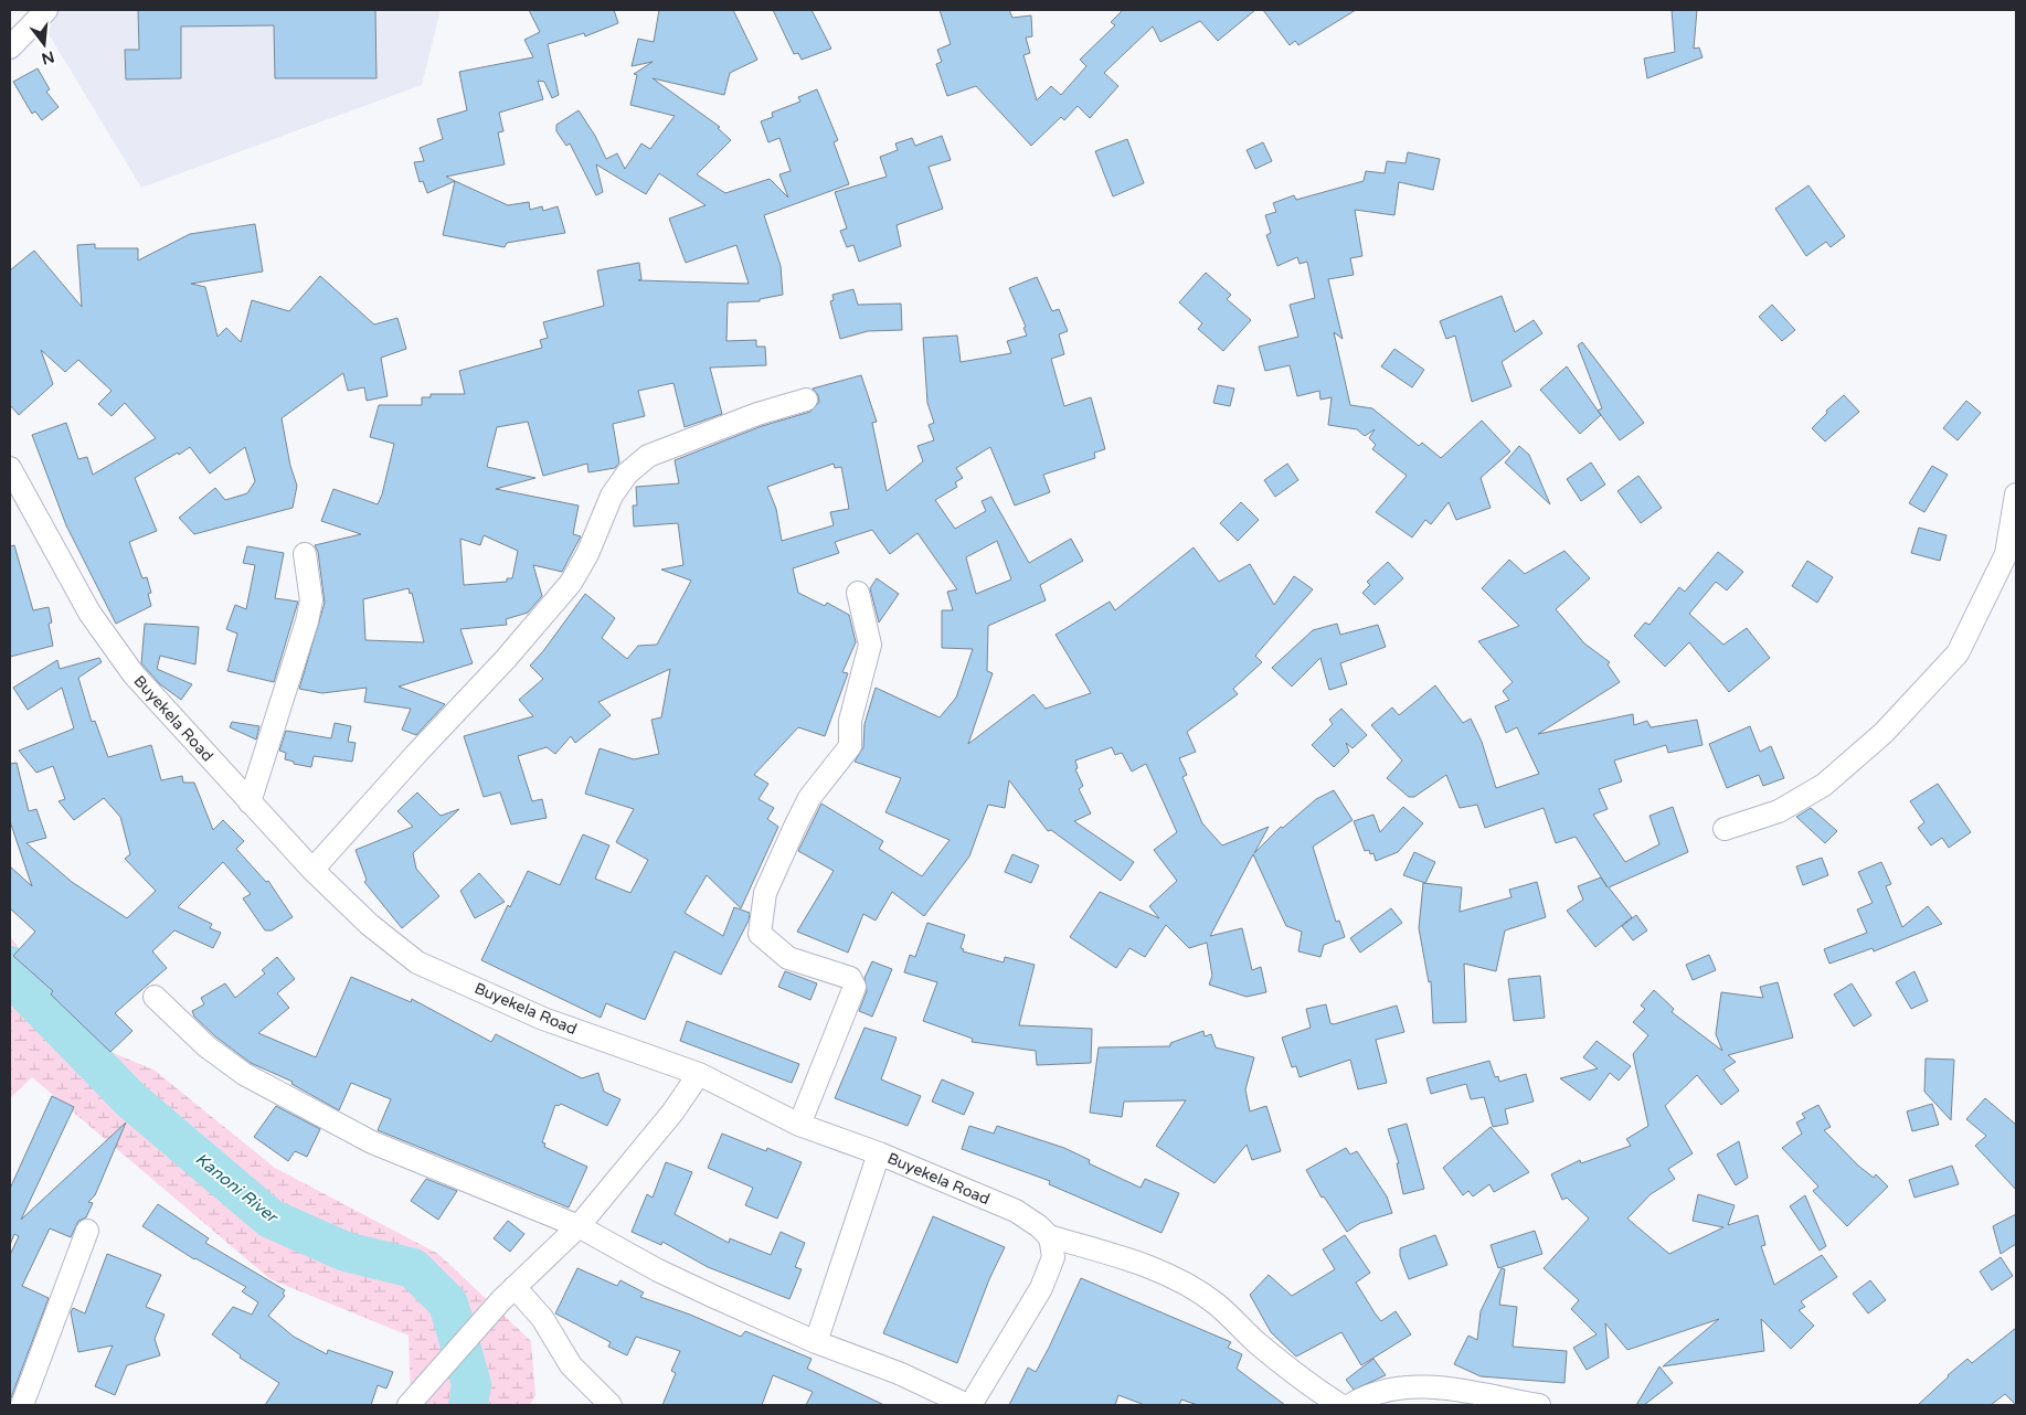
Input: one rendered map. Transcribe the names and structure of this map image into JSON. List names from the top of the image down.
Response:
{
  "streets": {
    "street": ["Buyekela Road"]
  },
  "water": ["Kanoni River"],
  "north": "bottom"
}
